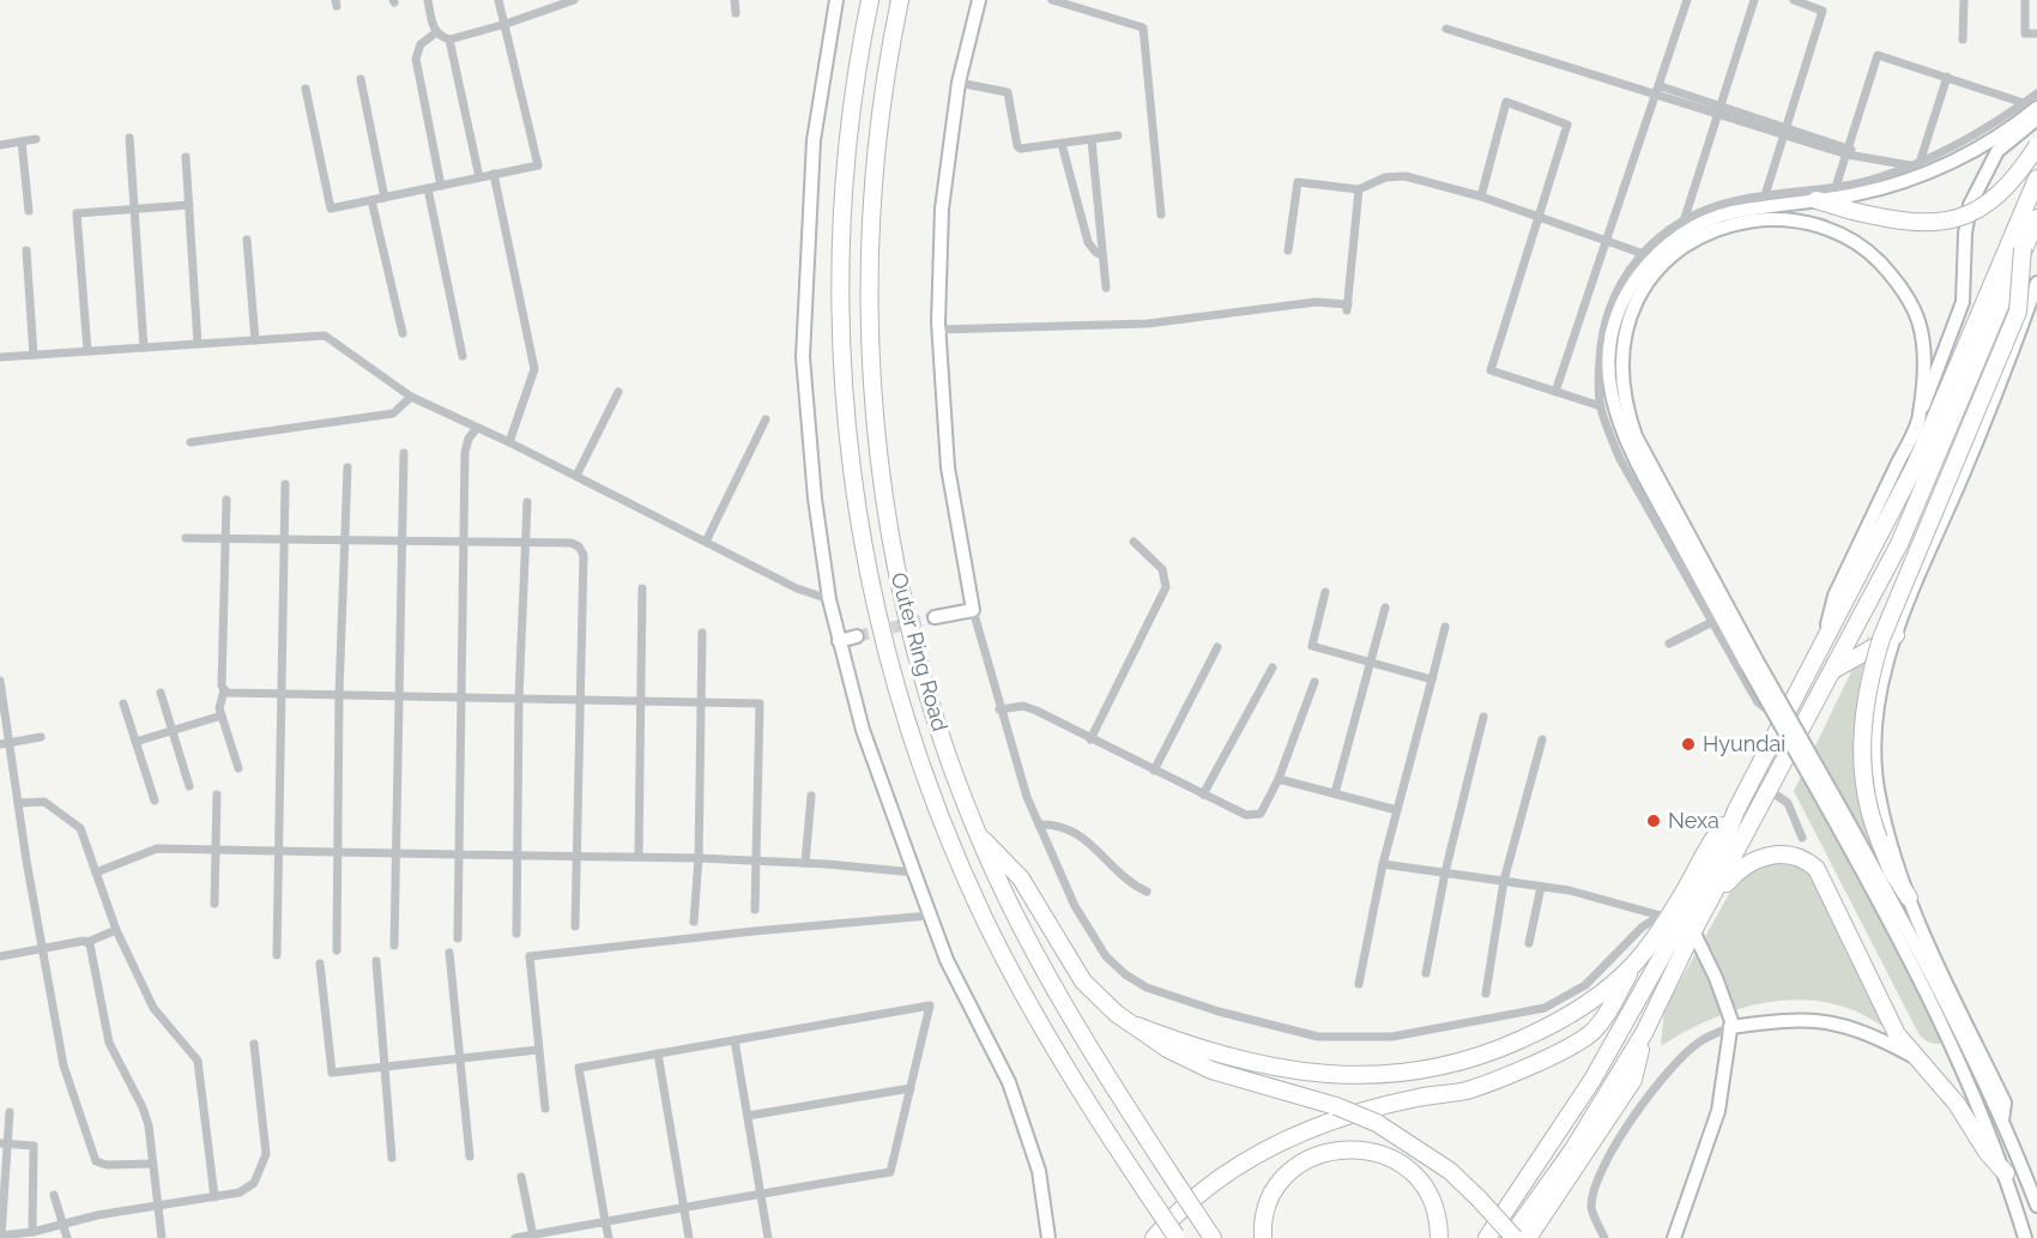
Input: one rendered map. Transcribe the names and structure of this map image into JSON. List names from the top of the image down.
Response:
{
  "streets": {
    "highway": ["Outer Ring Road"]
  },
  "places": ["Hyundai", "Nexa"]
}
